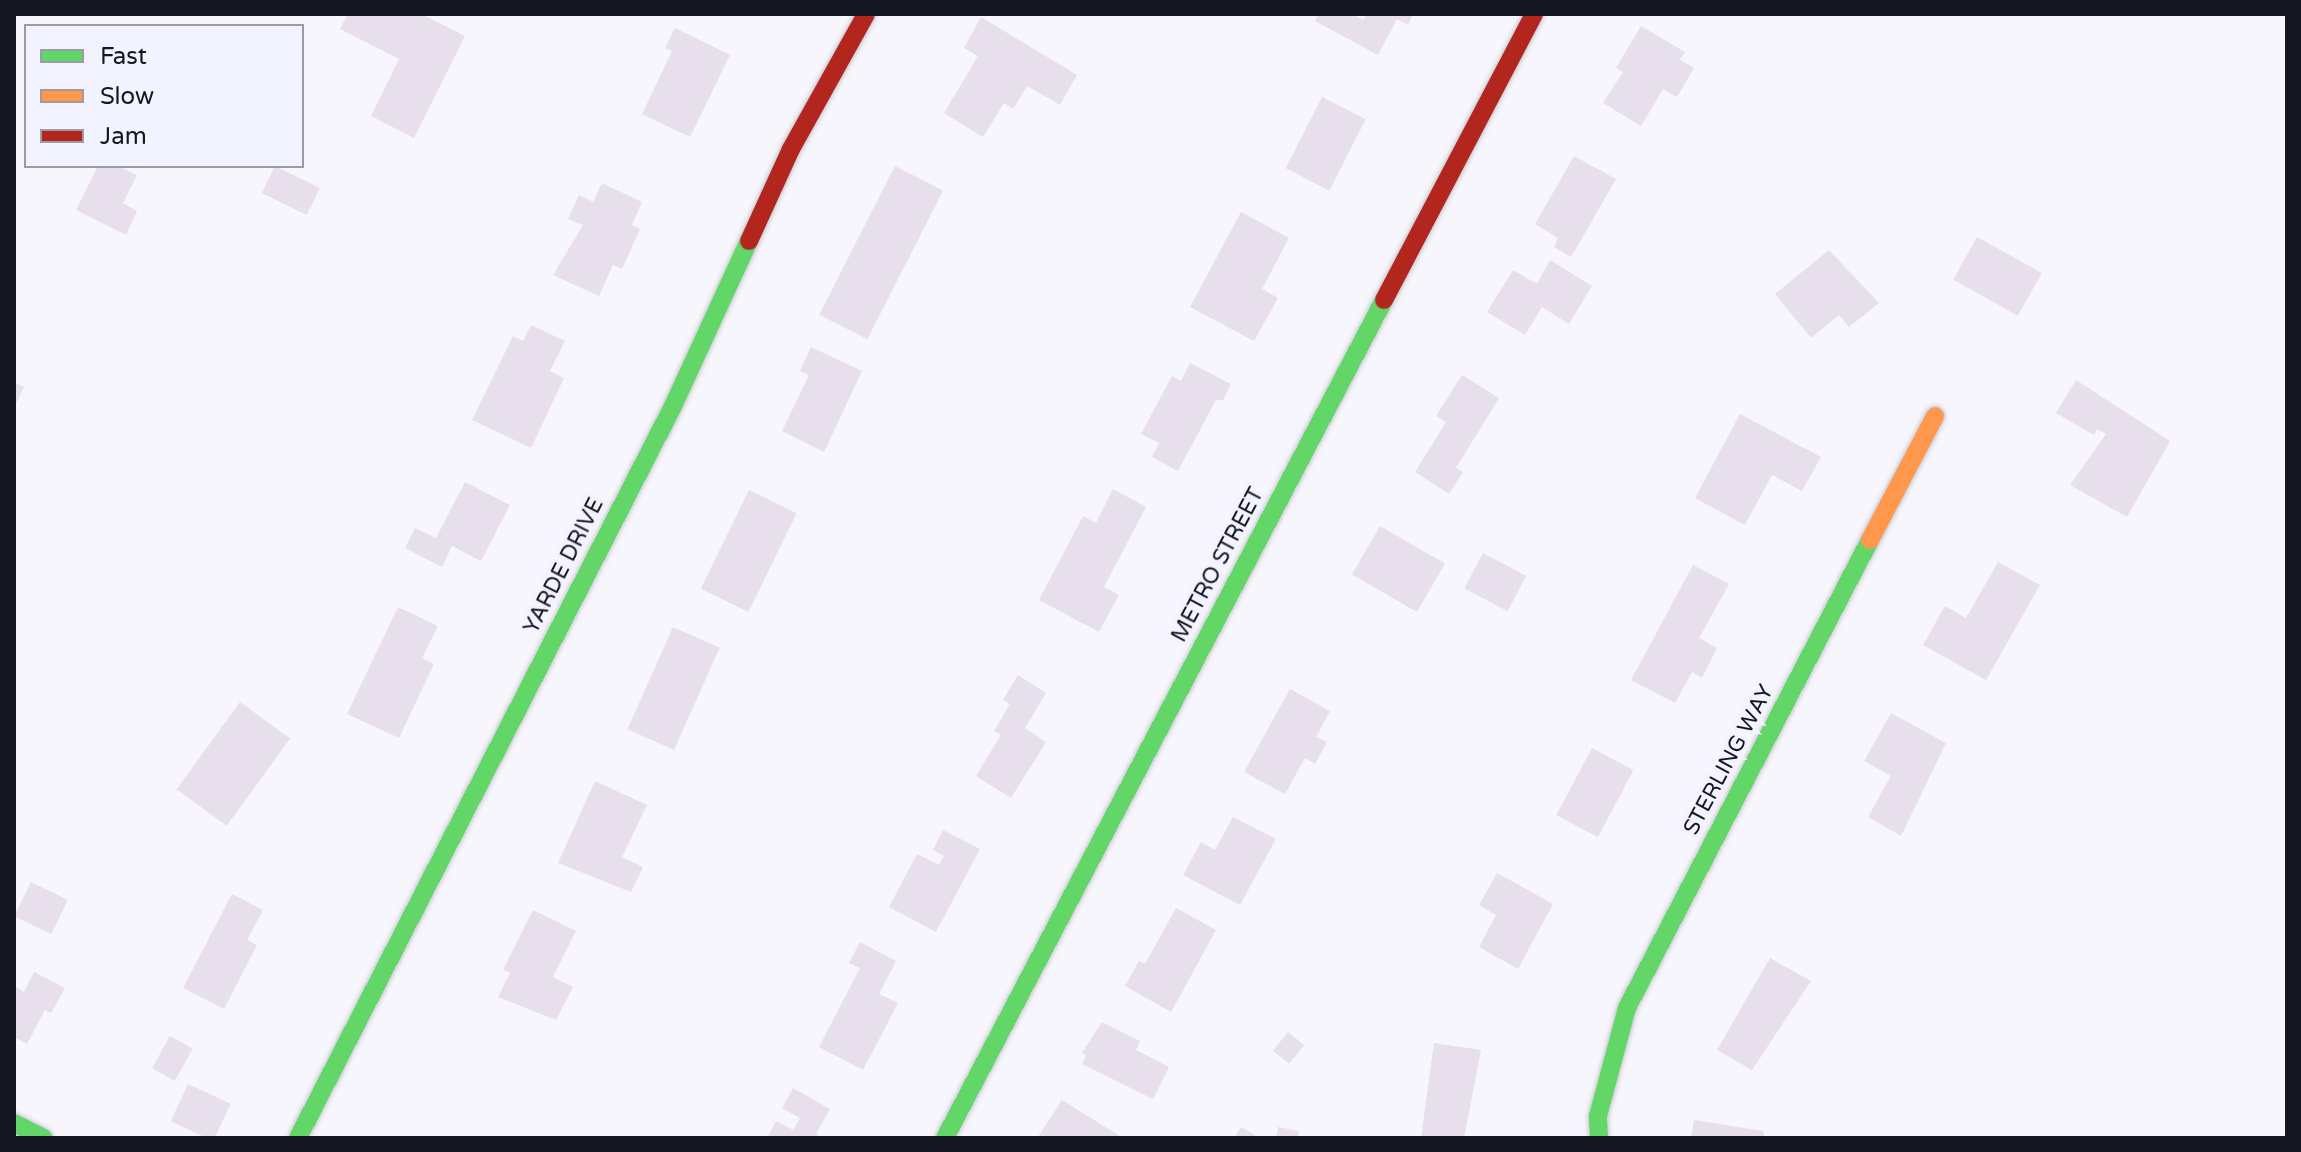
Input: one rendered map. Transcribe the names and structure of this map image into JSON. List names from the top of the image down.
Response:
{
  "streets": {
    "street": ["METRO STREET", "YARDE DRIVE", "STERLING WAY"]
  },
  "legend": ["Fast", "Slow", "Jam"]
}
